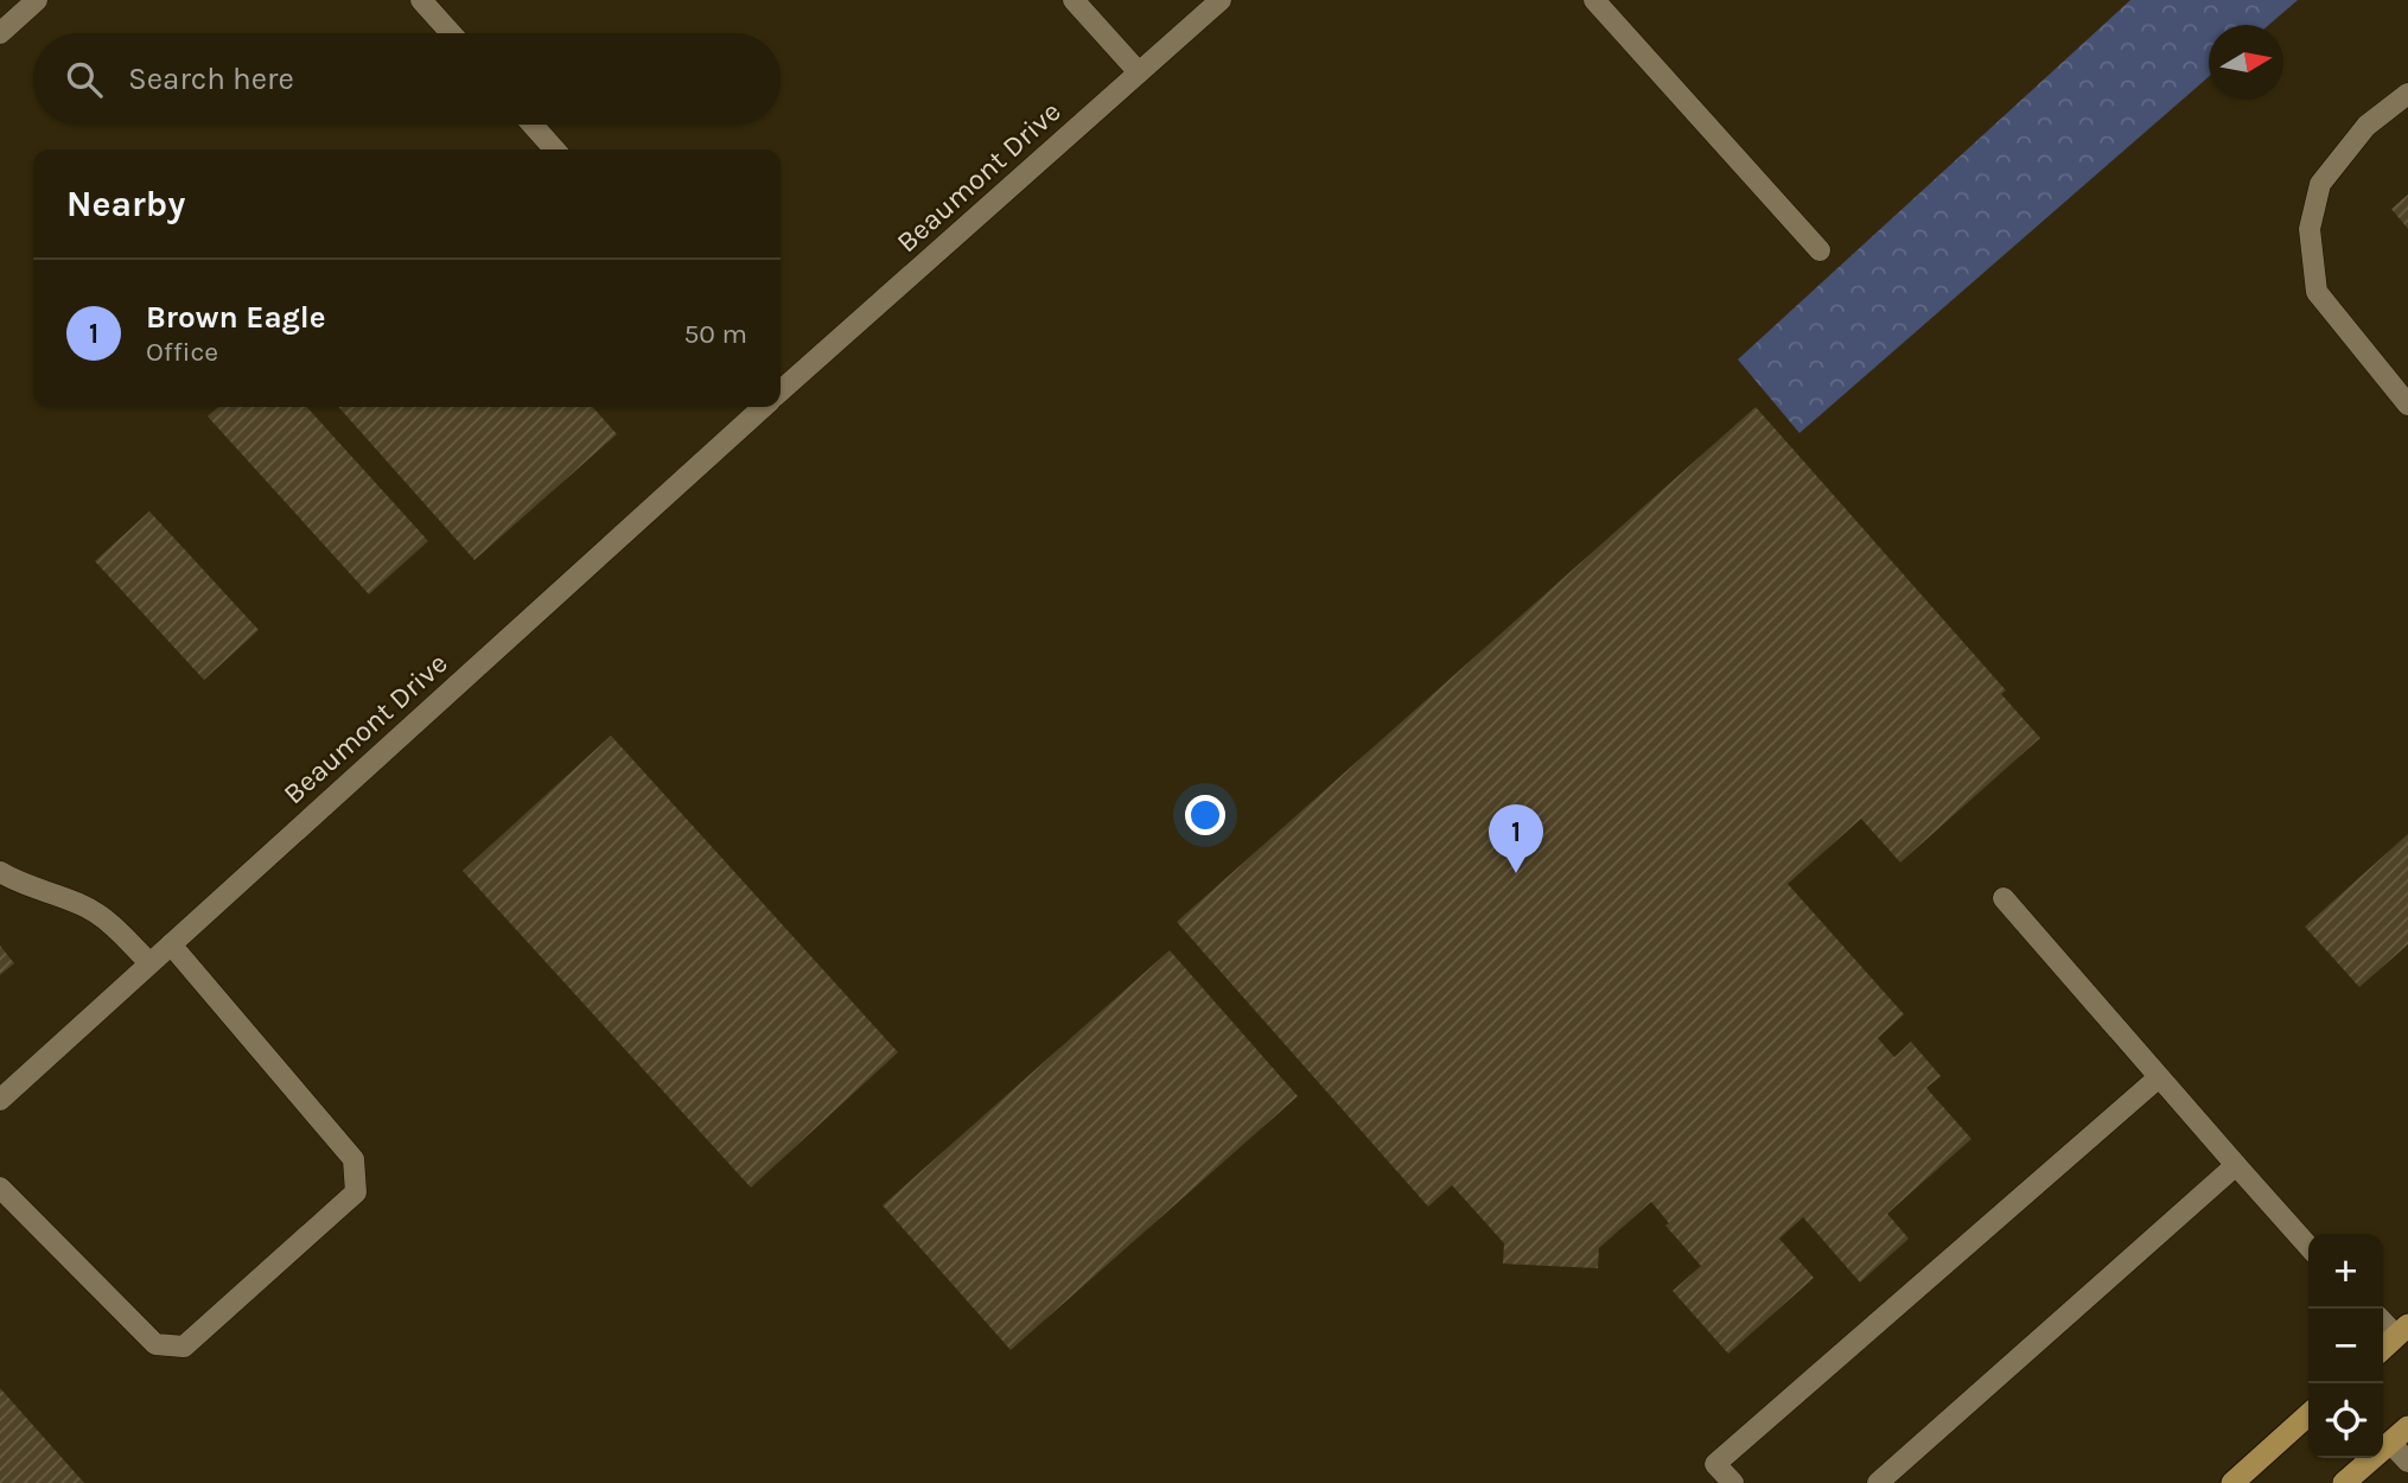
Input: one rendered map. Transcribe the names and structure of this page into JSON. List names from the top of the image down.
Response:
{
  "streets": {
    "street": ["Beaumont Drive"]
  },
  "north": "right",
  "page": {
    "search": "Search here",
    "heading": "Nearby",
    "list": [
      {
        "mark": "1",
        "name": "Brown Eagle",
        "note": "Office",
        "value": "50 m"
      }
    ],
    "pins": "1",
    "map_buttons": ["+", "−"]
  }
}
